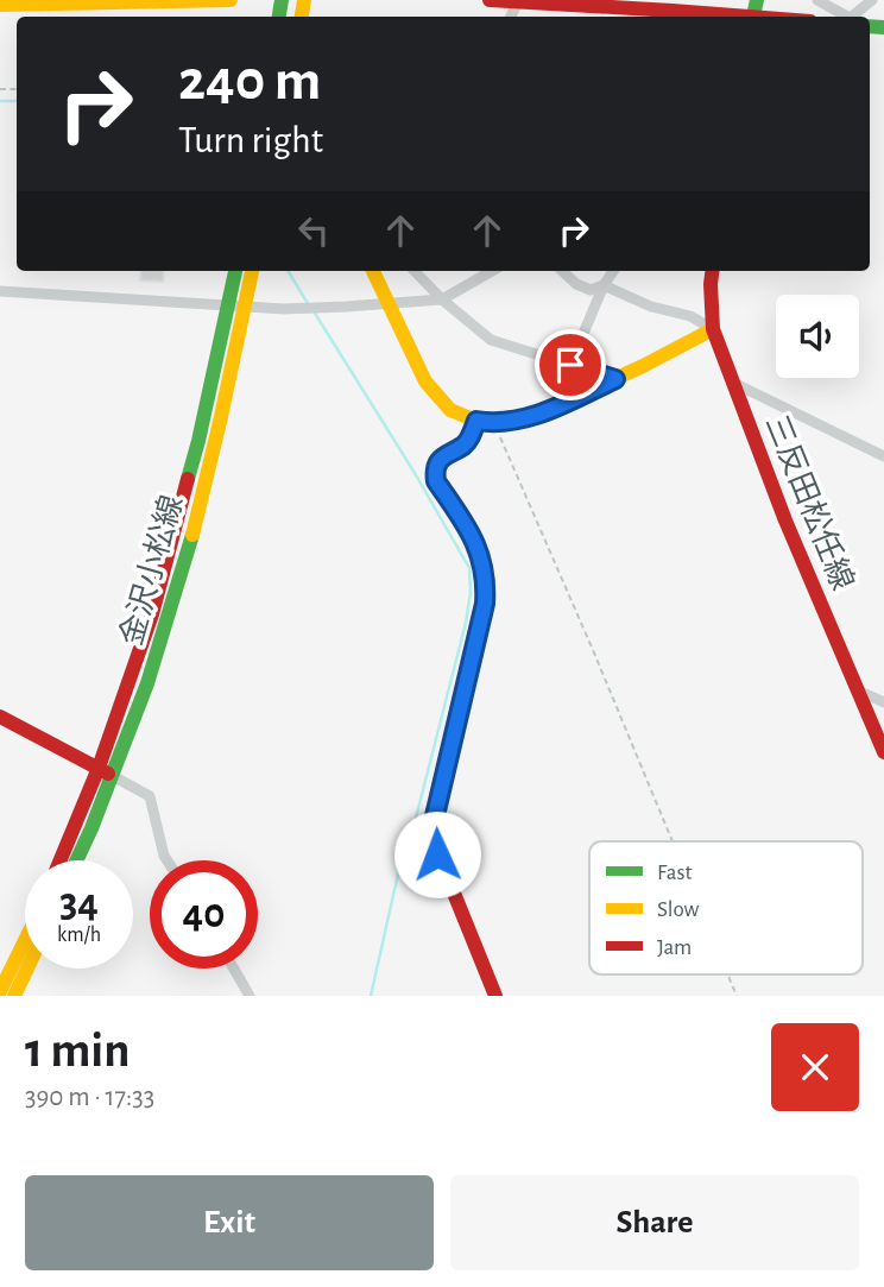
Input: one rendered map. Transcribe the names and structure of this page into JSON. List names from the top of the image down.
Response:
{
  "streets": {
    "main road": ["三反田松任線", "金沢小松線"]
  },
  "legend": ["Fast", "Slow", "Jam"],
  "page": {
    "turn": ["240 m", "Turn right"],
    "speed": "34 km/h",
    "limit": "40",
    "heading": ["1 min", "390 m · 17:33"],
    "buttons": ["Exit", "Share"]
  }
}
